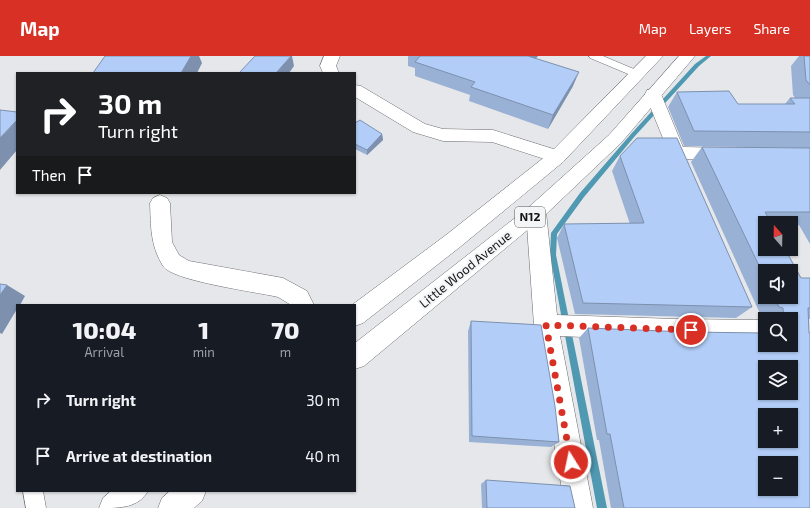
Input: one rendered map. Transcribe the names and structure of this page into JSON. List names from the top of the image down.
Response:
{
  "streets": {
    "main road": ["N12", "Little Wood Avenue"]
  },
  "north": "top",
  "page": {
    "header": "Map",
    "nav": ["Map", "Layers", "Share"],
    "turn": ["30 m", "Turn right"],
    "then": "Then",
    "map_buttons": ["+", "−"],
    "eta": [
      "10:04",
      "Arrival",
      "1",
      "min",
      "70",
      "m"
    ],
    "list": [
      {
        "name": "Turn right",
        "value": "30 m"
      },
      {
        "name": "Arrive at destination",
        "value": "40 m"
      }
    ]
  }
}
